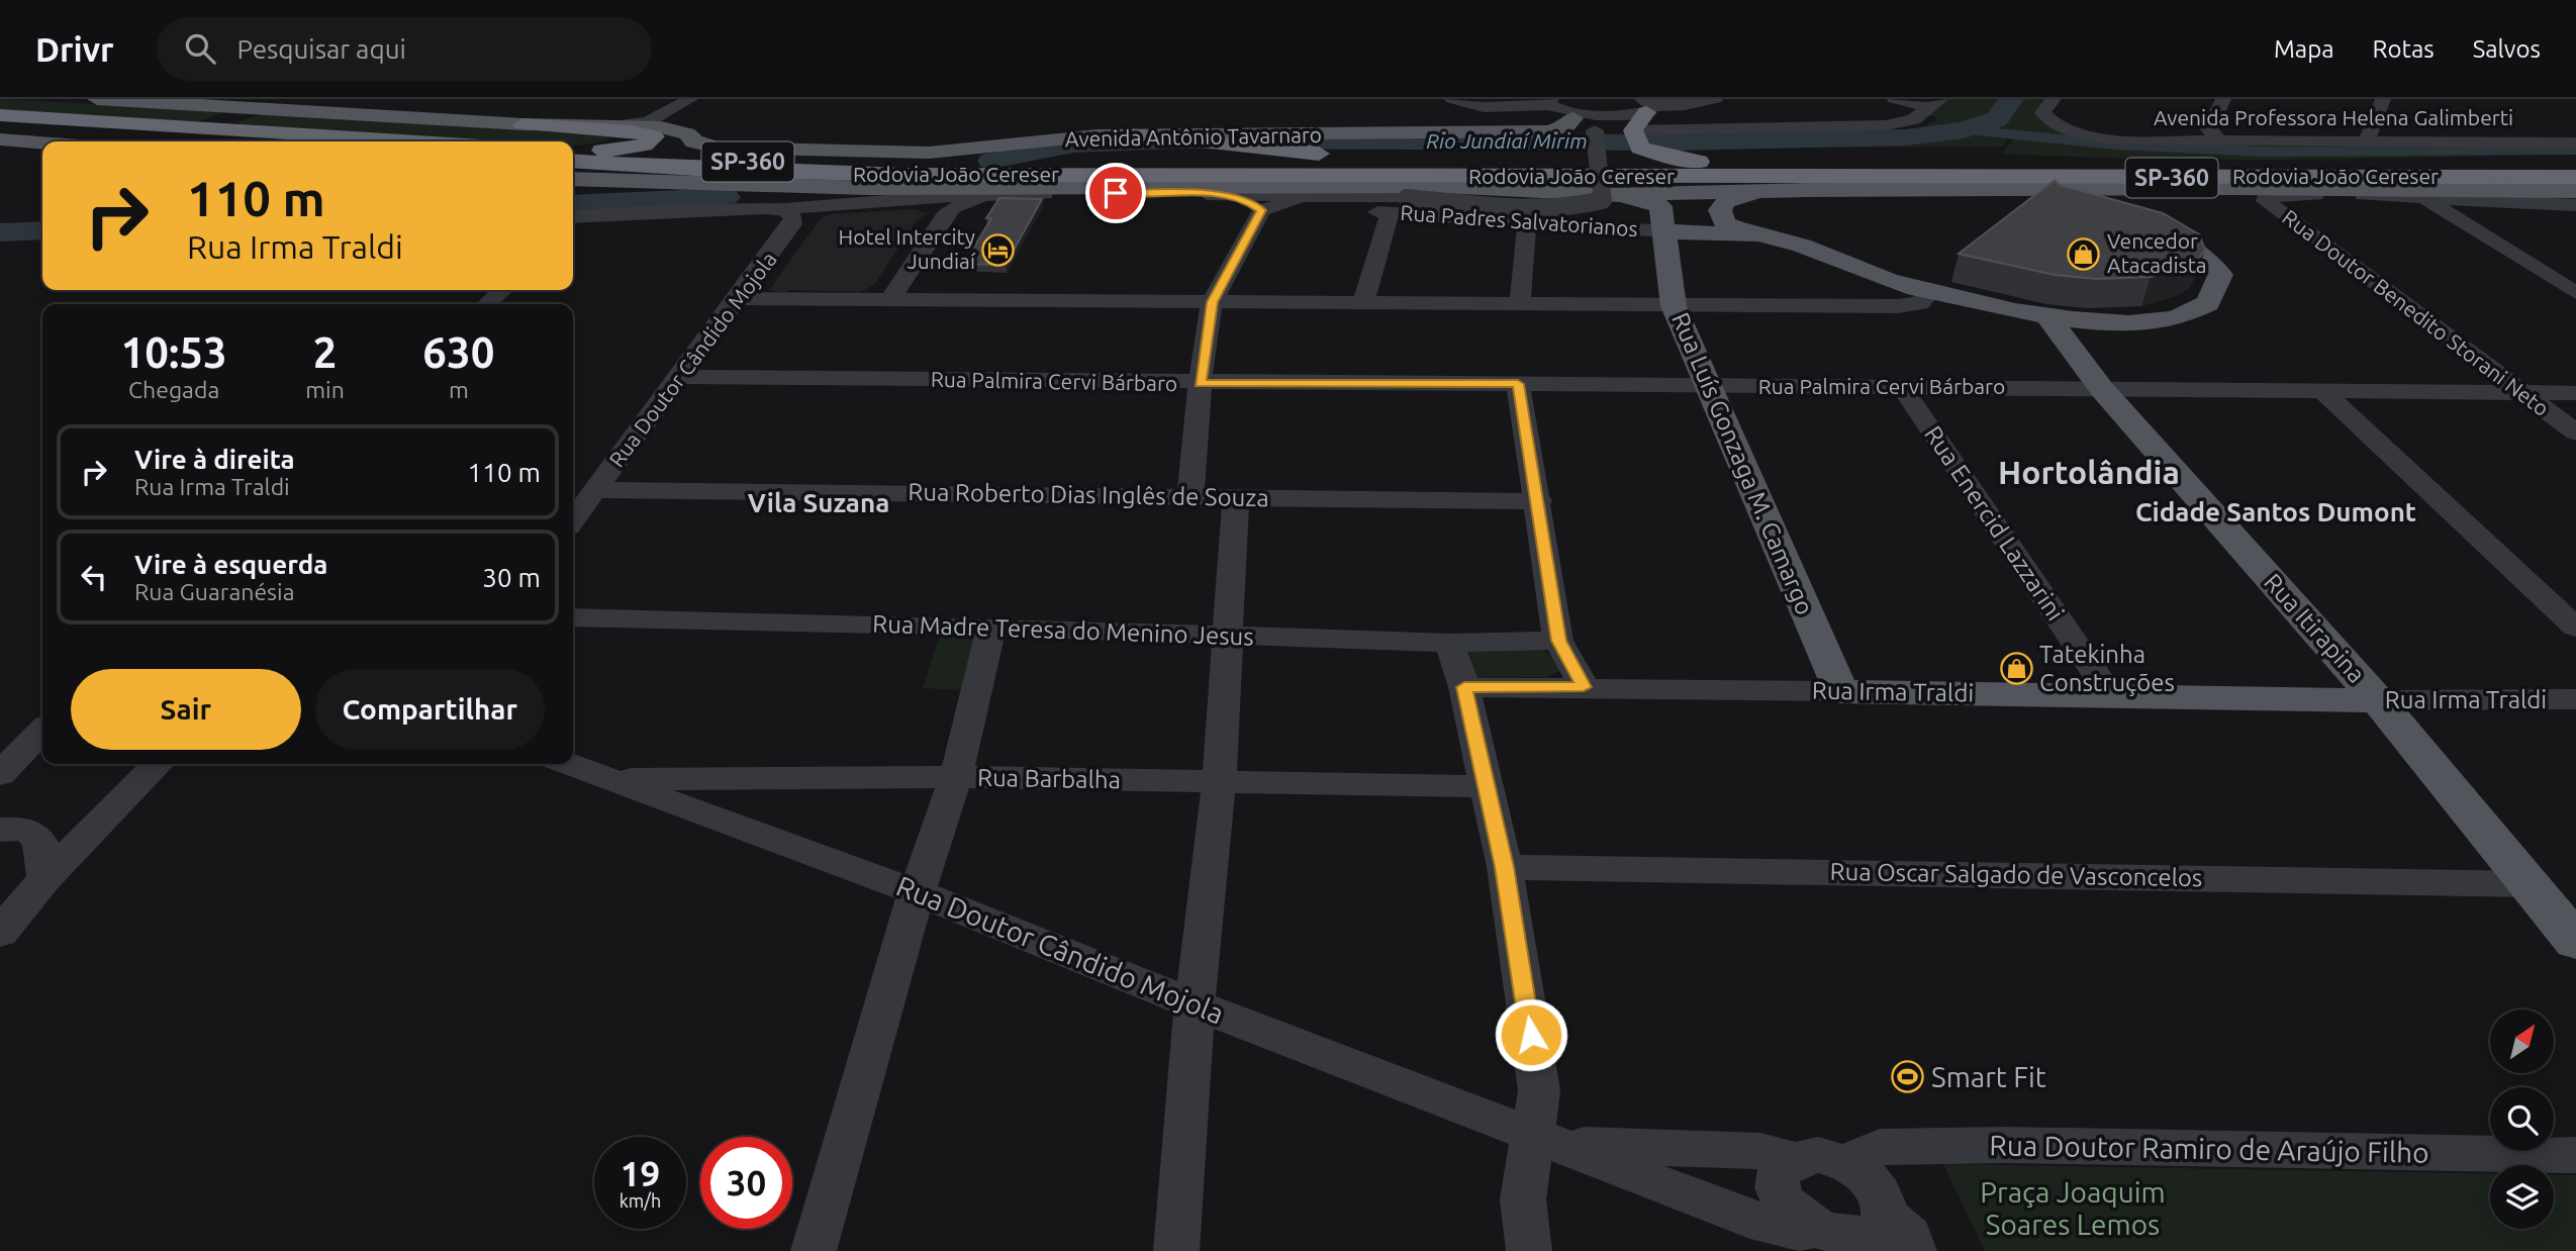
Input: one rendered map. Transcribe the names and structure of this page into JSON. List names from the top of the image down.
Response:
{
  "streets": {
    "highway": ["SP-360", "Rodovia João Cereser"],
    "main road": [
      "Avenida Antônio Tavarnaro",
      "Rua Padres Salvatorianos",
      "Rua Luís Gonzaga M. Camargo",
      "Rua Itirapina",
      "Rua Irma Traldi"
    ],
    "street": [
      "Avenida Professora Helena Galimberti",
      "Rua Doutor Benedito Storani Neto",
      "Rua Doutor Cândido Mojola",
      "Rua Palmira Cervi Bárbaro",
      "Rua Roberto Dias Inglês de Souza",
      "Rua Enercid Lazzarini",
      "Rua Madre Teresa do Menino Jesus",
      "Rua Barbalha",
      "Rua Oscar Salgado de Vasconcelos",
      "Rua Doutor Ramiro de Araújo Filho"
    ]
  },
  "crossings": [
    ["Rua Padres Salvatorianos", "Rua Luís Gonzaga M. Camargo"],
    ["Rua Doutor Benedito Storani Neto", "Rua Palmira Cervi Bárbaro"],
    ["Rua Doutor Cândido Mojola", "Rua Palmira Cervi Bárbaro"],
    ["Rua Doutor Cândido Mojola", "Rua Roberto Dias Inglês de Souza"],
    ["Rua Doutor Cândido Mojola", "Rua Barbalha"],
    ["Rua Doutor Cândido Mojola", "Rua Doutor Ramiro de Araújo Filho"],
    ["Rua Palmira Cervi Bárbaro", "Rua Luís Gonzaga M. Camargo"],
    ["Rua Palmira Cervi Bárbaro", "Rua Enercid Lazzarini"],
    ["Rua Palmira Cervi Bárbaro", "Rua Itirapina"],
    ["Rua Luís Gonzaga M. Camargo", "Rua Irma Traldi"],
    ["Rua Enercid Lazzarini", "Rua Irma Traldi"],
    ["Rua Itirapina", "Rua Irma Traldi"],
    ["Rua Itirapina", "Rua Oscar Salgado de Vasconcelos"]
  ],
  "districts": ["Hortolândia", "Vila Suzana", "Cidade Santos Dumont"],
  "water": ["Rio Jundiaí Mirim"],
  "parks": ["Praça Joaquim Soares Lemos"],
  "places": {
    "hotel": ["Hotel Intercity Jundiaí"],
    "shop": ["Vencedor Atacadista", "Tatekinha Construções"],
    "sports": ["Smart Fit"]
  },
  "north": "top right",
  "page": {
    "header": "Drivr",
    "search": "Pesquisar aqui",
    "nav": ["Mapa", "Rotas", "Salvos"],
    "turn": ["110 m", "Rua Irma Traldi"],
    "eta": [
      "10:53",
      "Chegada",
      "2",
      "min",
      "630",
      "m"
    ],
    "list": [
      {
        "name": "Vire à direita",
        "note": "Rua Irma Traldi",
        "value": "110 m"
      },
      {
        "name": "Vire à esquerda",
        "note": "Rua Guaranésia",
        "value": "30 m"
      }
    ],
    "buttons": ["Sair", "Compartilhar"],
    "speed": "19 km/h",
    "limit": "30"
  }
}
